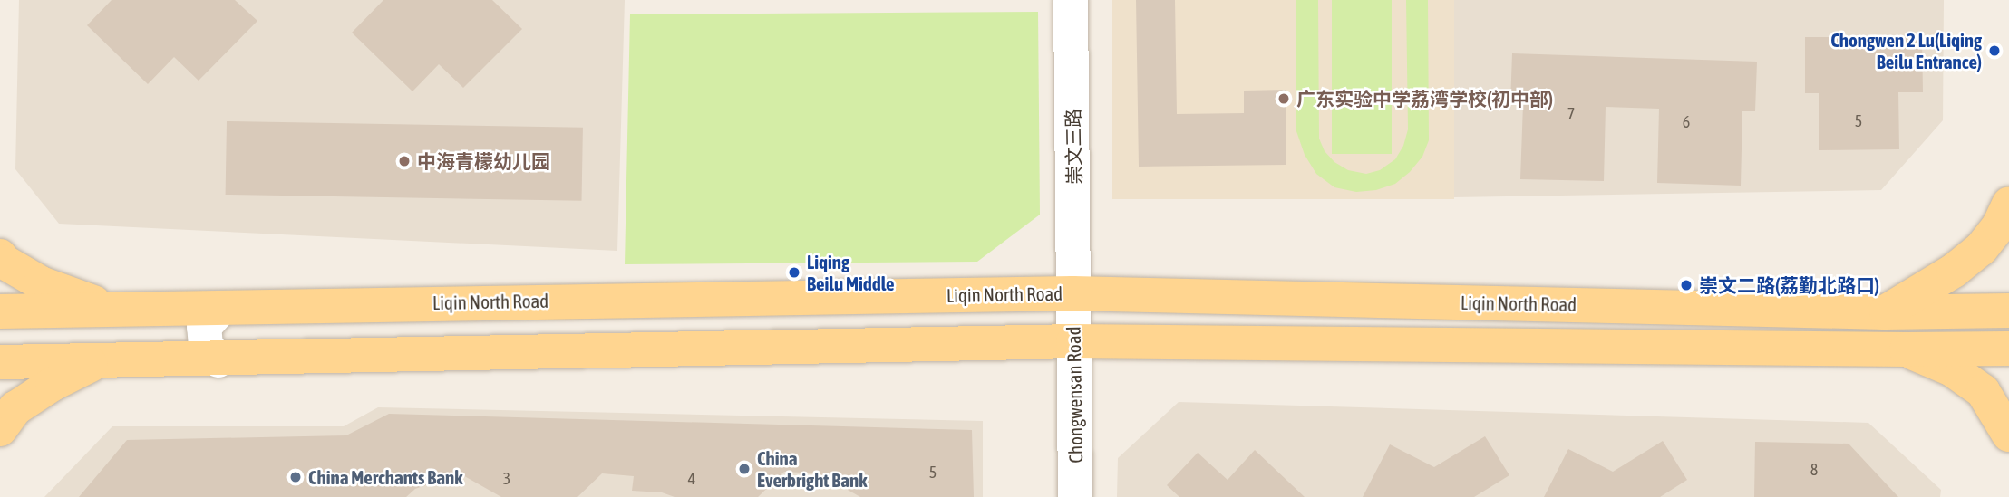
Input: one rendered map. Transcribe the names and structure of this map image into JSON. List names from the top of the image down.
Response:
{
  "streets": {
    "main road": ["Liqin North Road"],
    "street": ["崇文三路", "Chongwensan Road"]
  },
  "crossings": [
    ["崇文三路", "Liqin North Road"],
    ["崇文三路", "Chongwensan Road"],
    ["Liqin North Road", "Chongwensan Road"]
  ],
  "places": [
    "Chongwen 2 Lu(Liqing Beilu Entrance)",
    "广东实验中学荔湾学校(初中部)",
    "中海青檬幼儿园",
    "Liqing Beilu Middle",
    "崇文二路(荔勤北路口)",
    "China Everbright Bank",
    "China Merchants Bank"
  ],
  "house_numbers": [
    "7",
    "5",
    "6",
    "8",
    "5",
    "3",
    "4"
  ]
}
